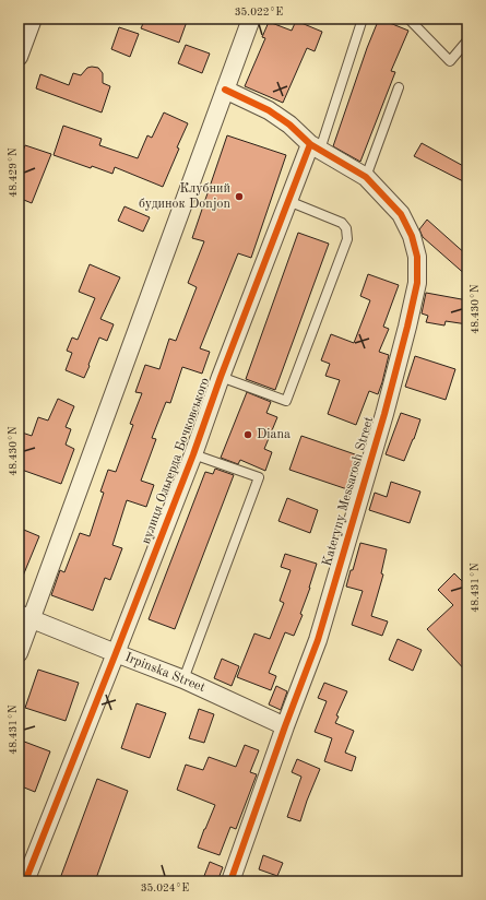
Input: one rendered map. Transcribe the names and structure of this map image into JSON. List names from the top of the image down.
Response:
{
  "streets": {
    "street": ["вулиця Ольгерда Бочковського", "Kateryny Messarosh Street", "Irpinska Street"]
  },
  "crossings": [
    ["вулиця Ольгерда Бочковського", "Kateryny Messarosh Street"],
    ["вулиця Ольгерда Бочковського", "Irpinska Street"],
    ["Kateryny Messarosh Street", "Irpinska Street"]
  ],
  "places": ["Клубний будинок Donjon", "Diana"],
  "coordinates": [
    "35.022°E",
    "48.429°N",
    "48.430°N",
    "48.431°N",
    "35.024°E"
  ]
}
